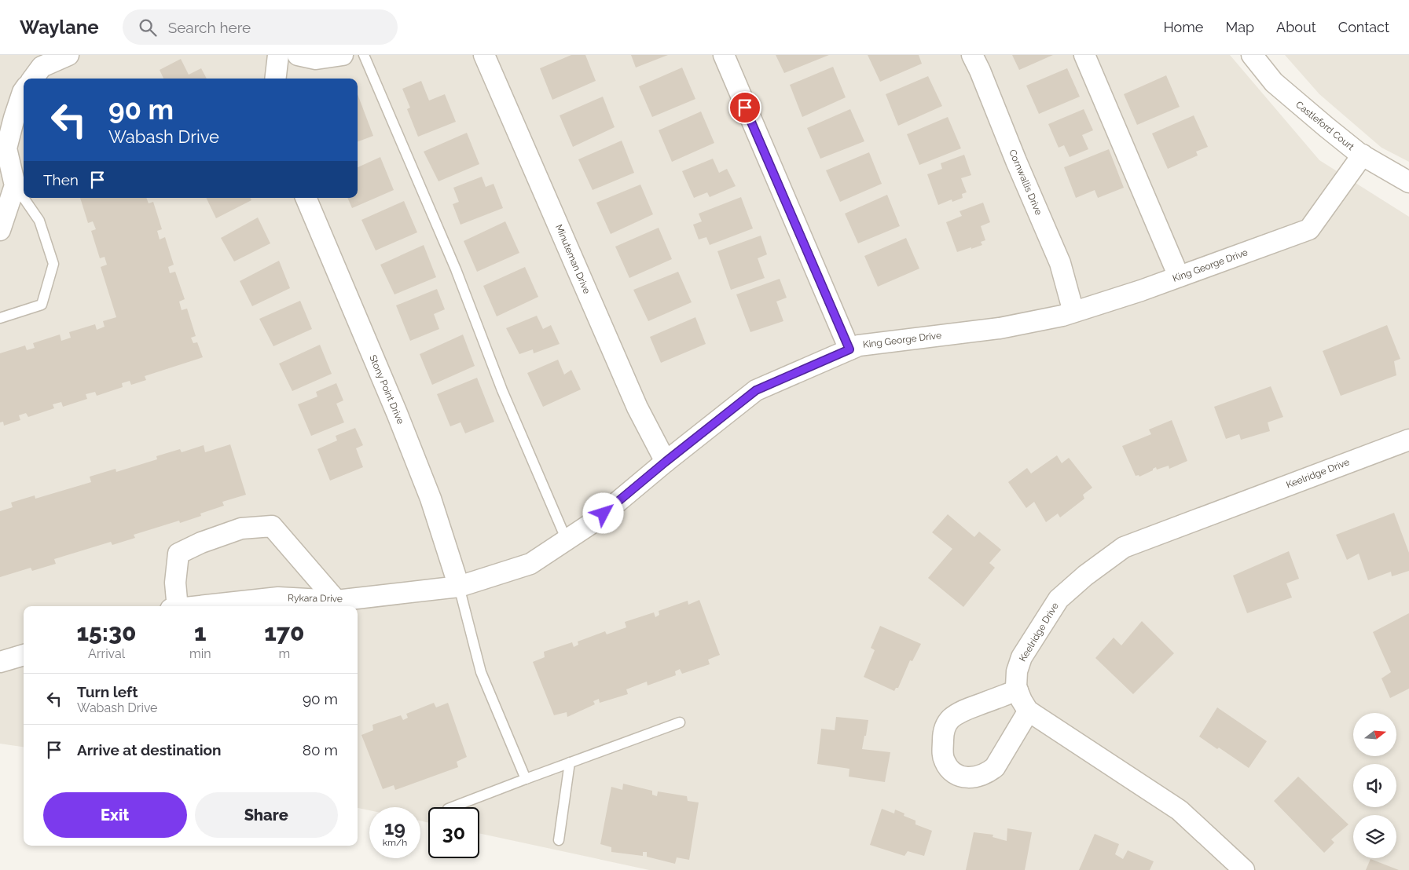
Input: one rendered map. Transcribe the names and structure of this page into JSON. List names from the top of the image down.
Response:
{
  "streets": {
    "street": [
      "Castleford Court",
      "Cornwallis Drive",
      "Minuteman Drive",
      "King George Drive",
      "Stony Point Drive",
      "Keelridge Drive",
      "Rykara Drive"
    ]
  },
  "crossings": [
    ["Castleford Court", "King George Drive"],
    ["Cornwallis Drive", "King George Drive"],
    ["Minuteman Drive", "King George Drive"],
    ["King George Drive", "Stony Point Drive"],
    ["King George Drive", "Rykara Drive"],
    ["Stony Point Drive", "Rykara Drive"]
  ],
  "north": "right",
  "page": {
    "header": "Waylane",
    "search": "Search here",
    "nav": [
      "Home",
      "Map",
      "About",
      "Contact"
    ],
    "turn": ["90 m", "Wabash Drive"],
    "then": "Then",
    "eta": [
      "15:30",
      "Arrival",
      "1",
      "min",
      "170",
      "m"
    ],
    "list": [
      {
        "name": "Turn left",
        "note": "Wabash Drive",
        "value": "90 m"
      },
      {
        "name": "Arrive at destination",
        "value": "80 m"
      }
    ],
    "buttons": ["Exit", "Share"],
    "speed": "19 km/h",
    "limit": "30"
  }
}
